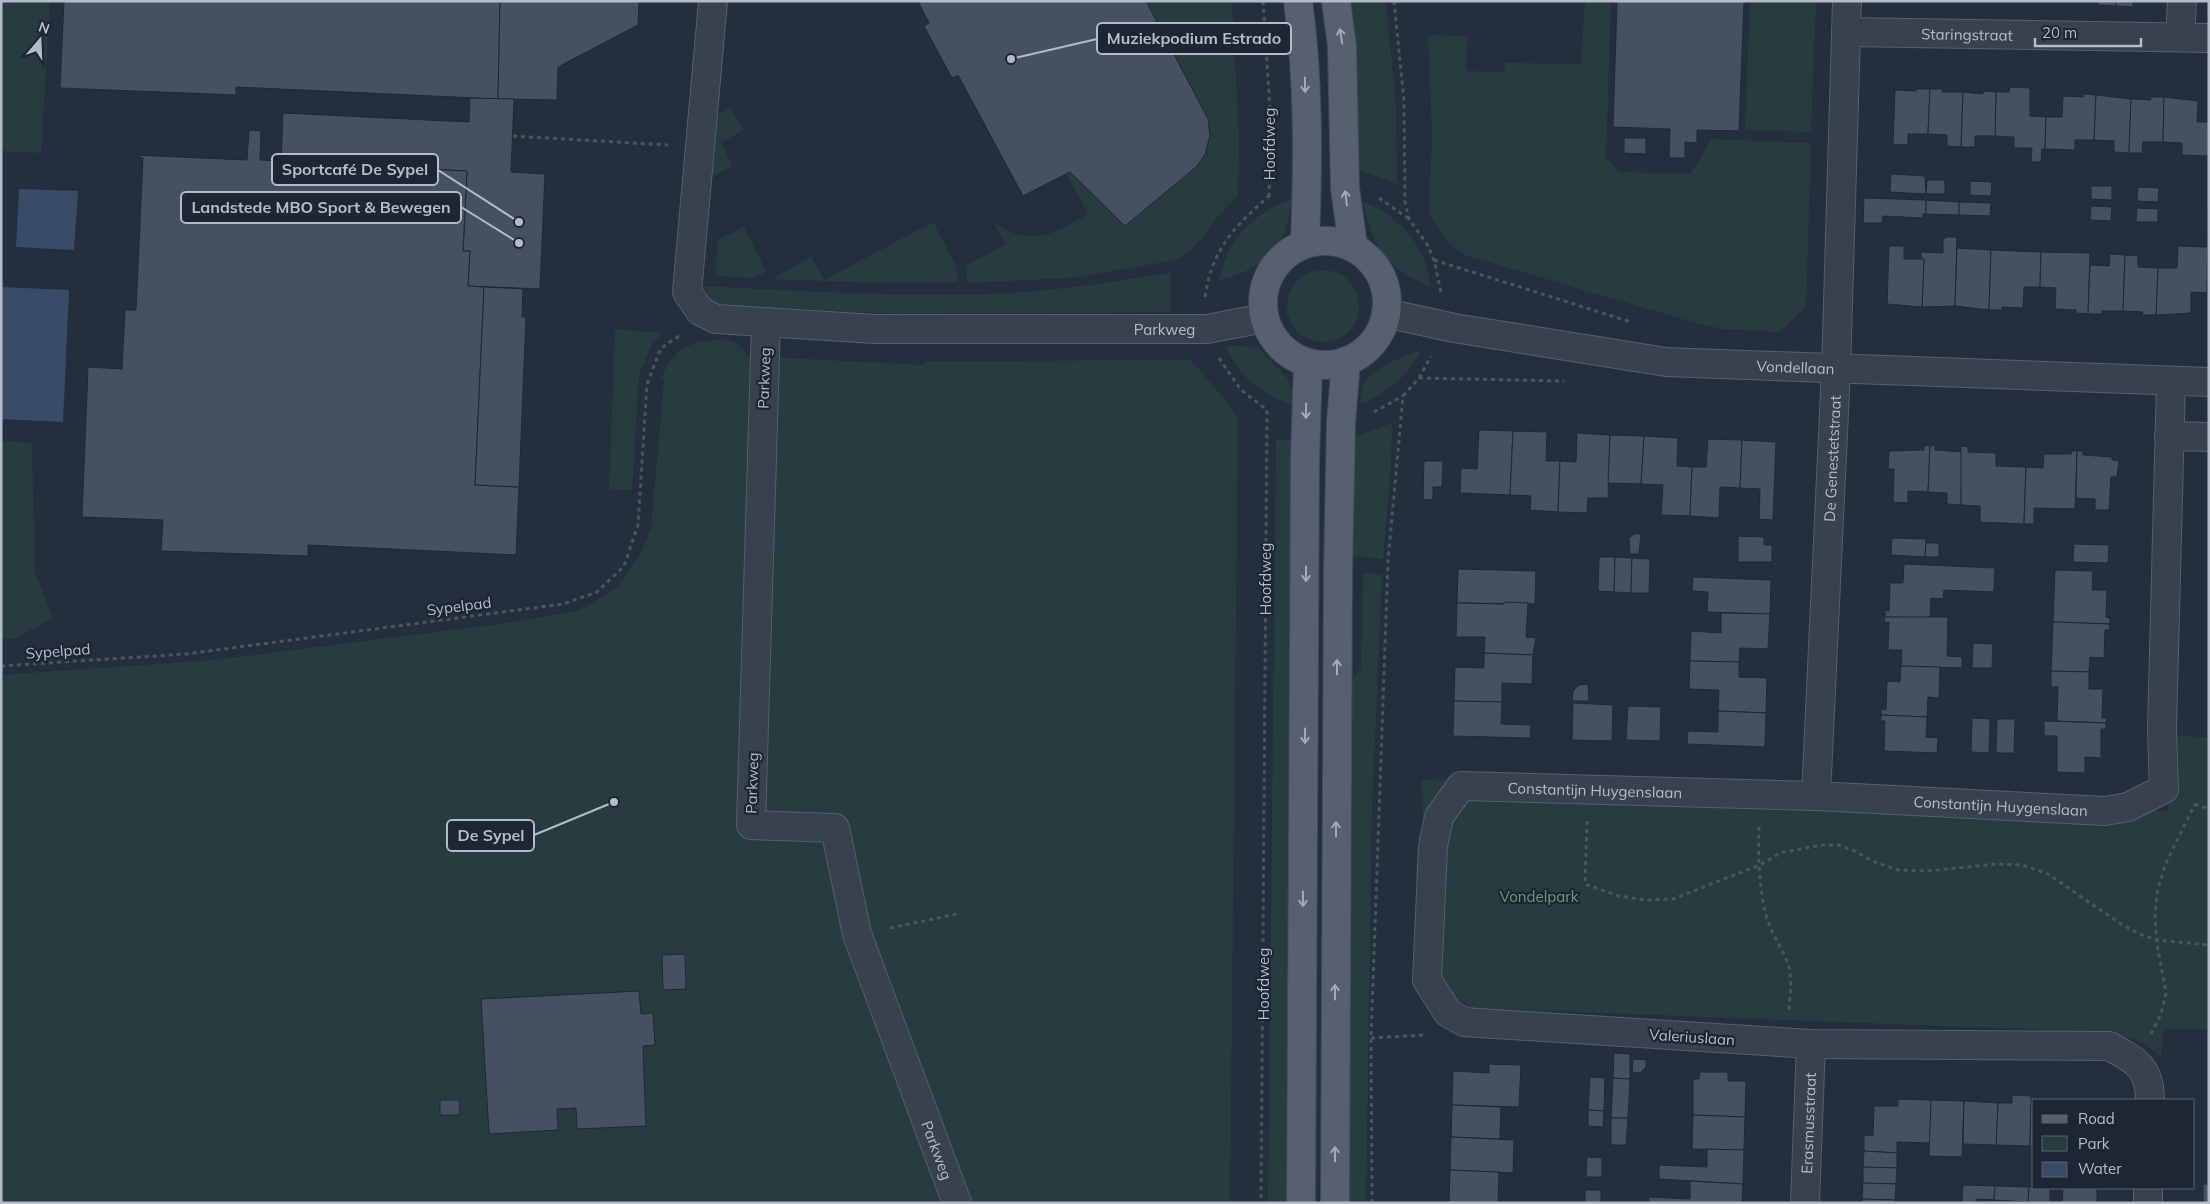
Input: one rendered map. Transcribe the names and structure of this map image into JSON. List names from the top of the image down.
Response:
{
  "streets": {
    "street": [
      "Staringstraat",
      "Parkweg",
      "Vondellaan",
      "De Genestetstraat",
      "Constantijn Huygenslaan",
      "Valeriuslaan",
      "Erasmusstraat"
    ],
    "path": ["Hoofdweg", "Sypelpad"]
  },
  "crossings": [
    ["Staringstraat", "De Genestetstraat"],
    ["Hoofdweg", "Parkweg"],
    ["Parkweg", "Vondellaan"],
    ["Parkweg", "Sypelpad"],
    ["Vondellaan", "De Genestetstraat"],
    ["Vondellaan", "Constantijn Huygenslaan"],
    ["De Genestetstraat", "Constantijn Huygenslaan"],
    ["Constantijn Huygenslaan", "Valeriuslaan"],
    ["Valeriuslaan", "Erasmusstraat"]
  ],
  "parks": ["Vondelpark"],
  "places": [
    "Muziekpodium Estrado",
    "Sportcafé De Sypel",
    "Landstede MBO Sport & Bewegen",
    "De Sypel"
  ],
  "legend": ["Road", "Park", "Water"],
  "scale_bar": "20 m",
  "north": "top"
}
